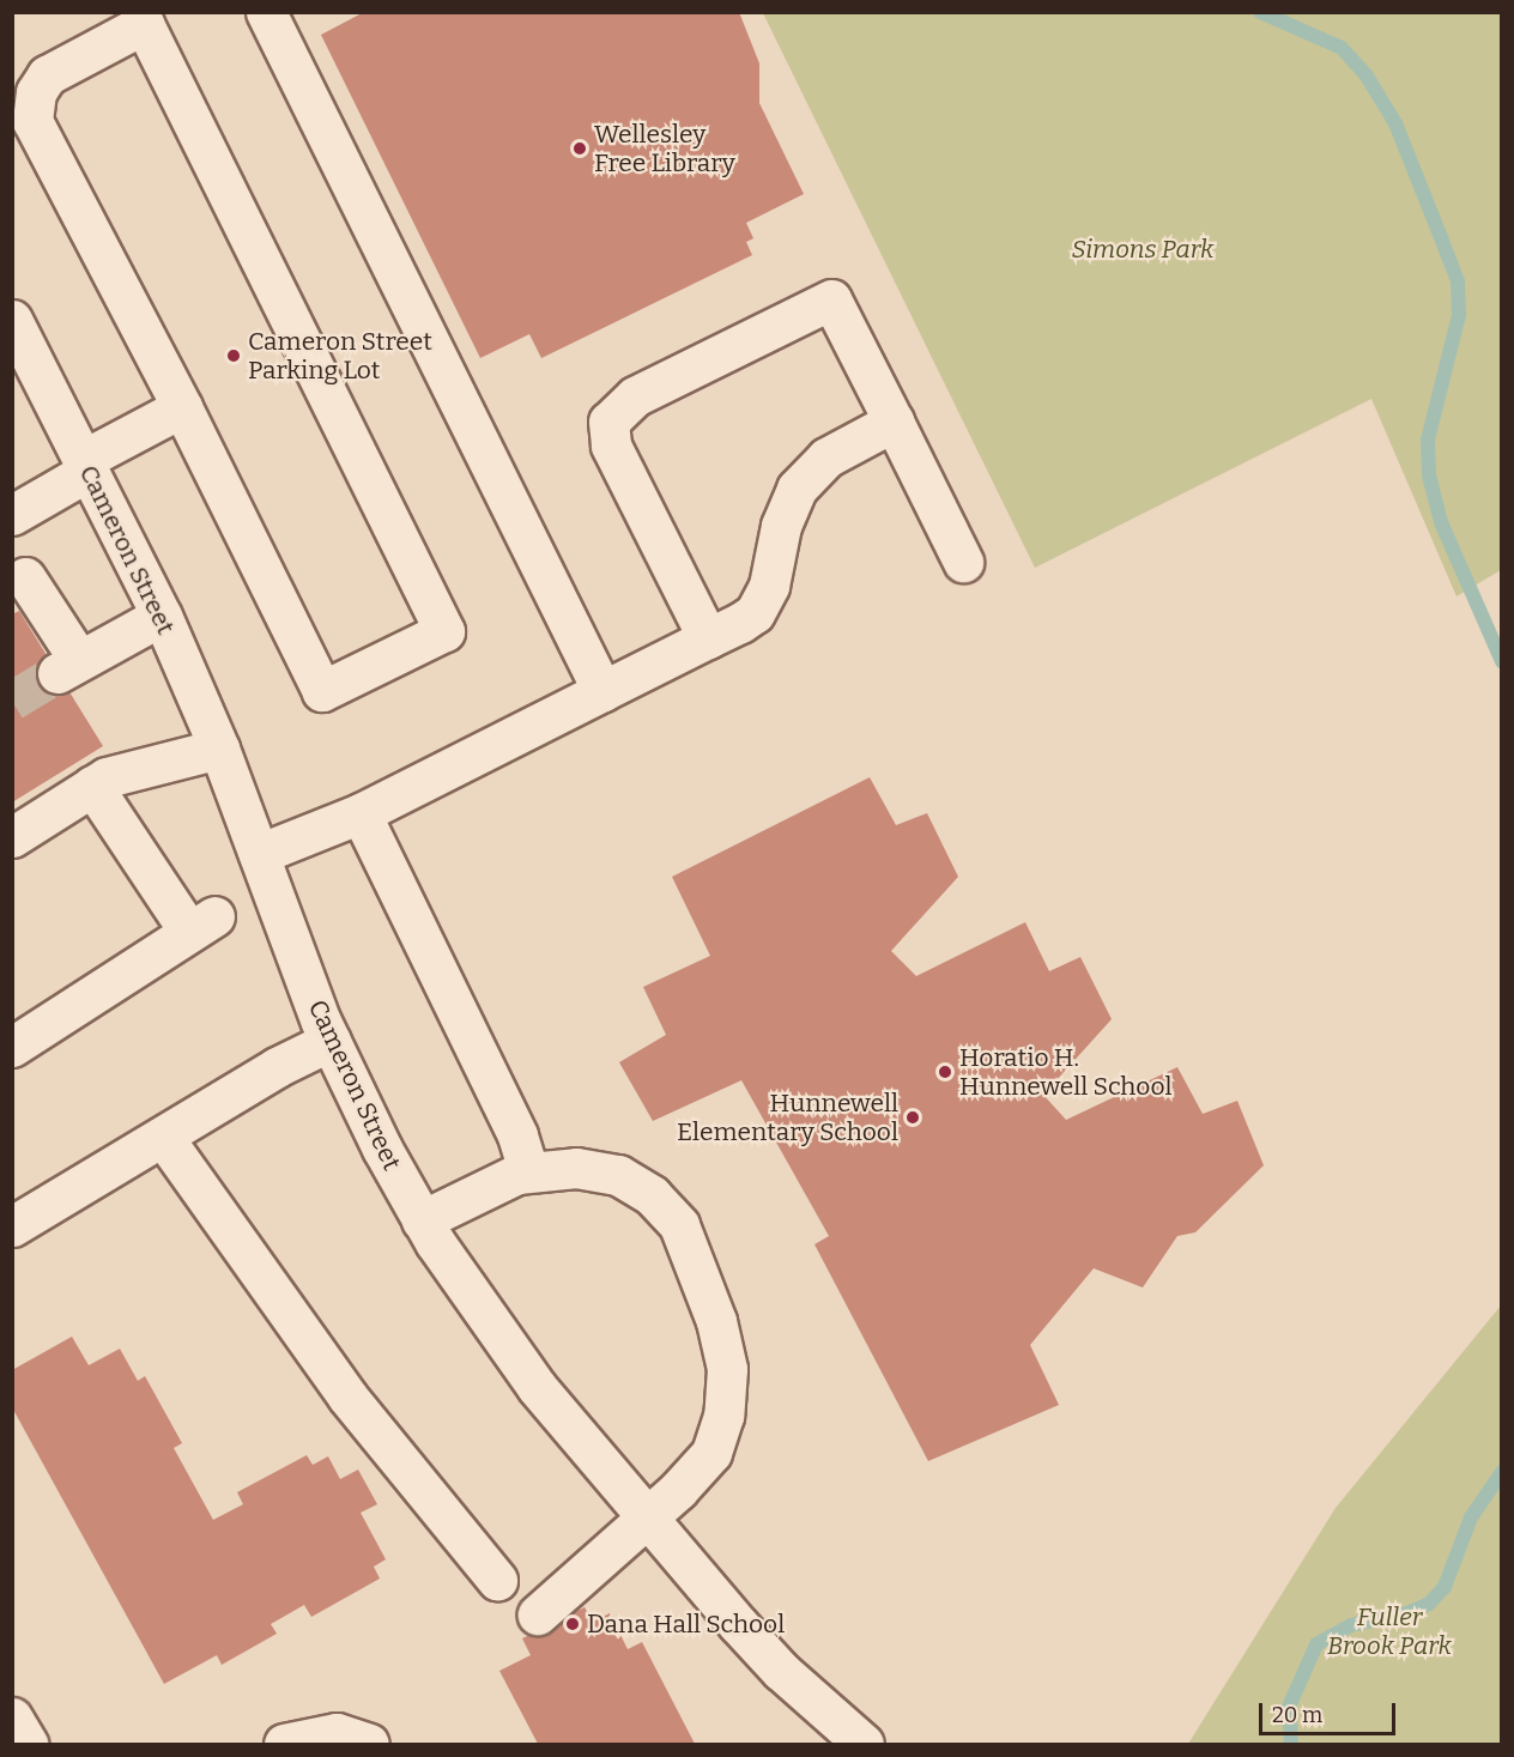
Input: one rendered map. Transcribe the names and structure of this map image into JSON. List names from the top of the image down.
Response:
{
  "streets": {
    "street": ["Cameron Street"]
  },
  "parks": ["Simons Park", "Fuller Brook Park"],
  "places": [
    "Wellesley Free Library",
    "Cameron Street Parking Lot",
    "Horatio H. Hunnewell School",
    "Hunnewell Elementary School",
    "Dana Hall School"
  ],
  "scale_bar": "20 m"
}
